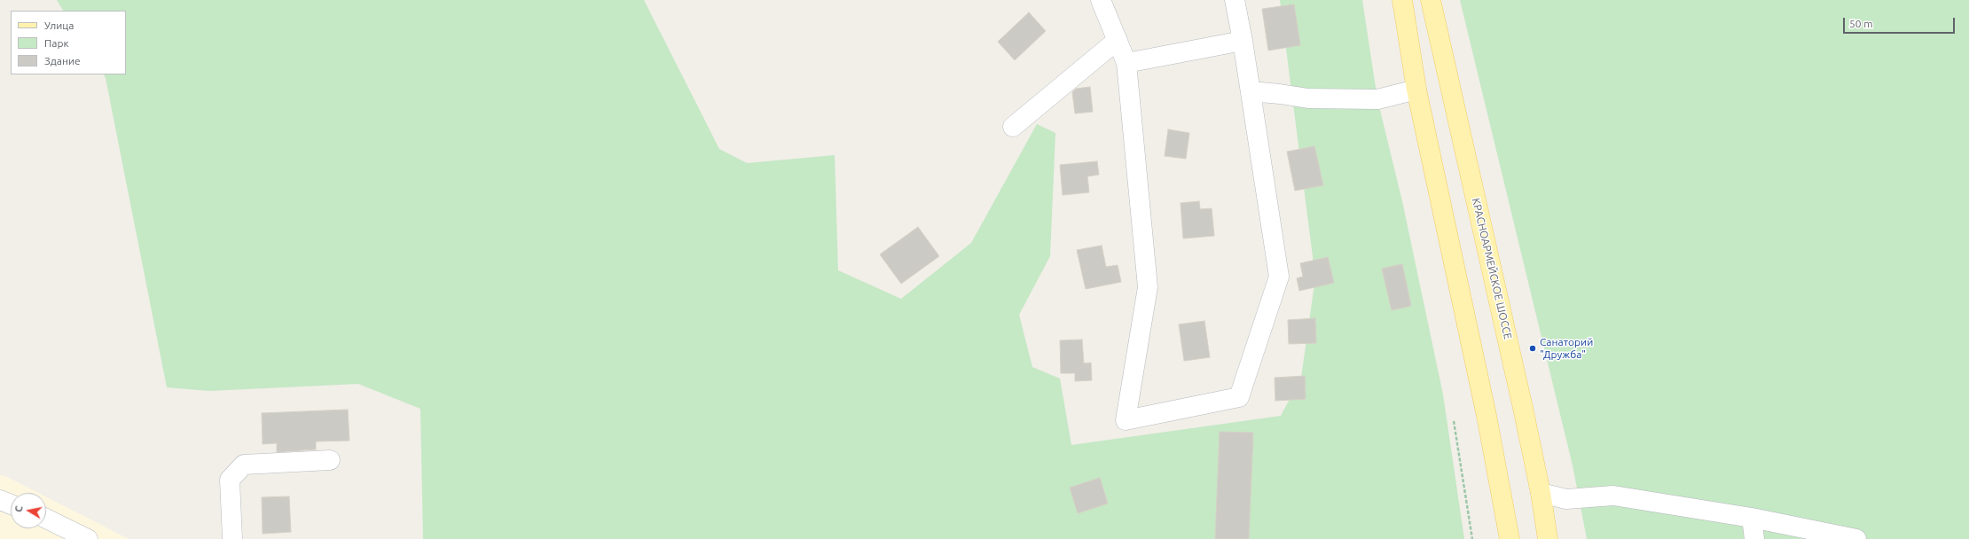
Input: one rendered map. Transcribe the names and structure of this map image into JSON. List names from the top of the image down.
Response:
{
  "streets": {
    "main road": ["КРАСНОАРМЕЙСКОЕ ШОССЕ"]
  },
  "places": ["Санаторий \"Дружба\""],
  "legend": ["Улица", "Парк", "Здание"],
  "scale_bar": "50 m",
  "north": "left"
}
